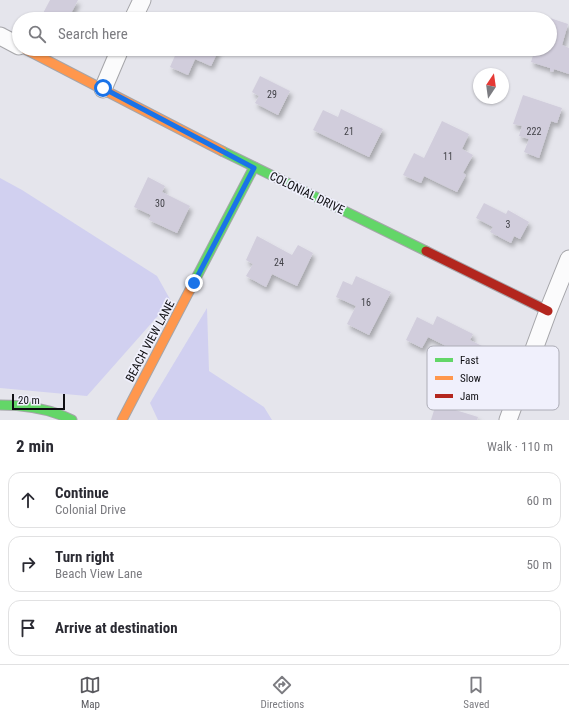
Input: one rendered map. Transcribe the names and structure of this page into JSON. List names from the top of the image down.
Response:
{
  "streets": {
    "street": ["COLONIAL DRIVE", "BEACH VIEW LANE"]
  },
  "crossings": [
    ["COLONIAL DRIVE", "BEACH VIEW LANE"]
  ],
  "house_numbers": [
    "29",
    "21",
    "222",
    "11",
    "30",
    "3",
    "24",
    "16"
  ],
  "legend": ["Fast", "Slow", "Jam"],
  "scale_bar": "20 m",
  "north": "top",
  "page": {
    "search": "Search here",
    "scale": "20 m",
    "heading": ["2 min", "Walk · 110 m"],
    "list": [
      ["Continue", "Colonial Drive", "60 m"],
      ["Turn right", "Beach View Lane", "50 m"],
      "Arrive at destination"
    ],
    "nav": ["Map", "Directions", "Saved"]
  }
}
